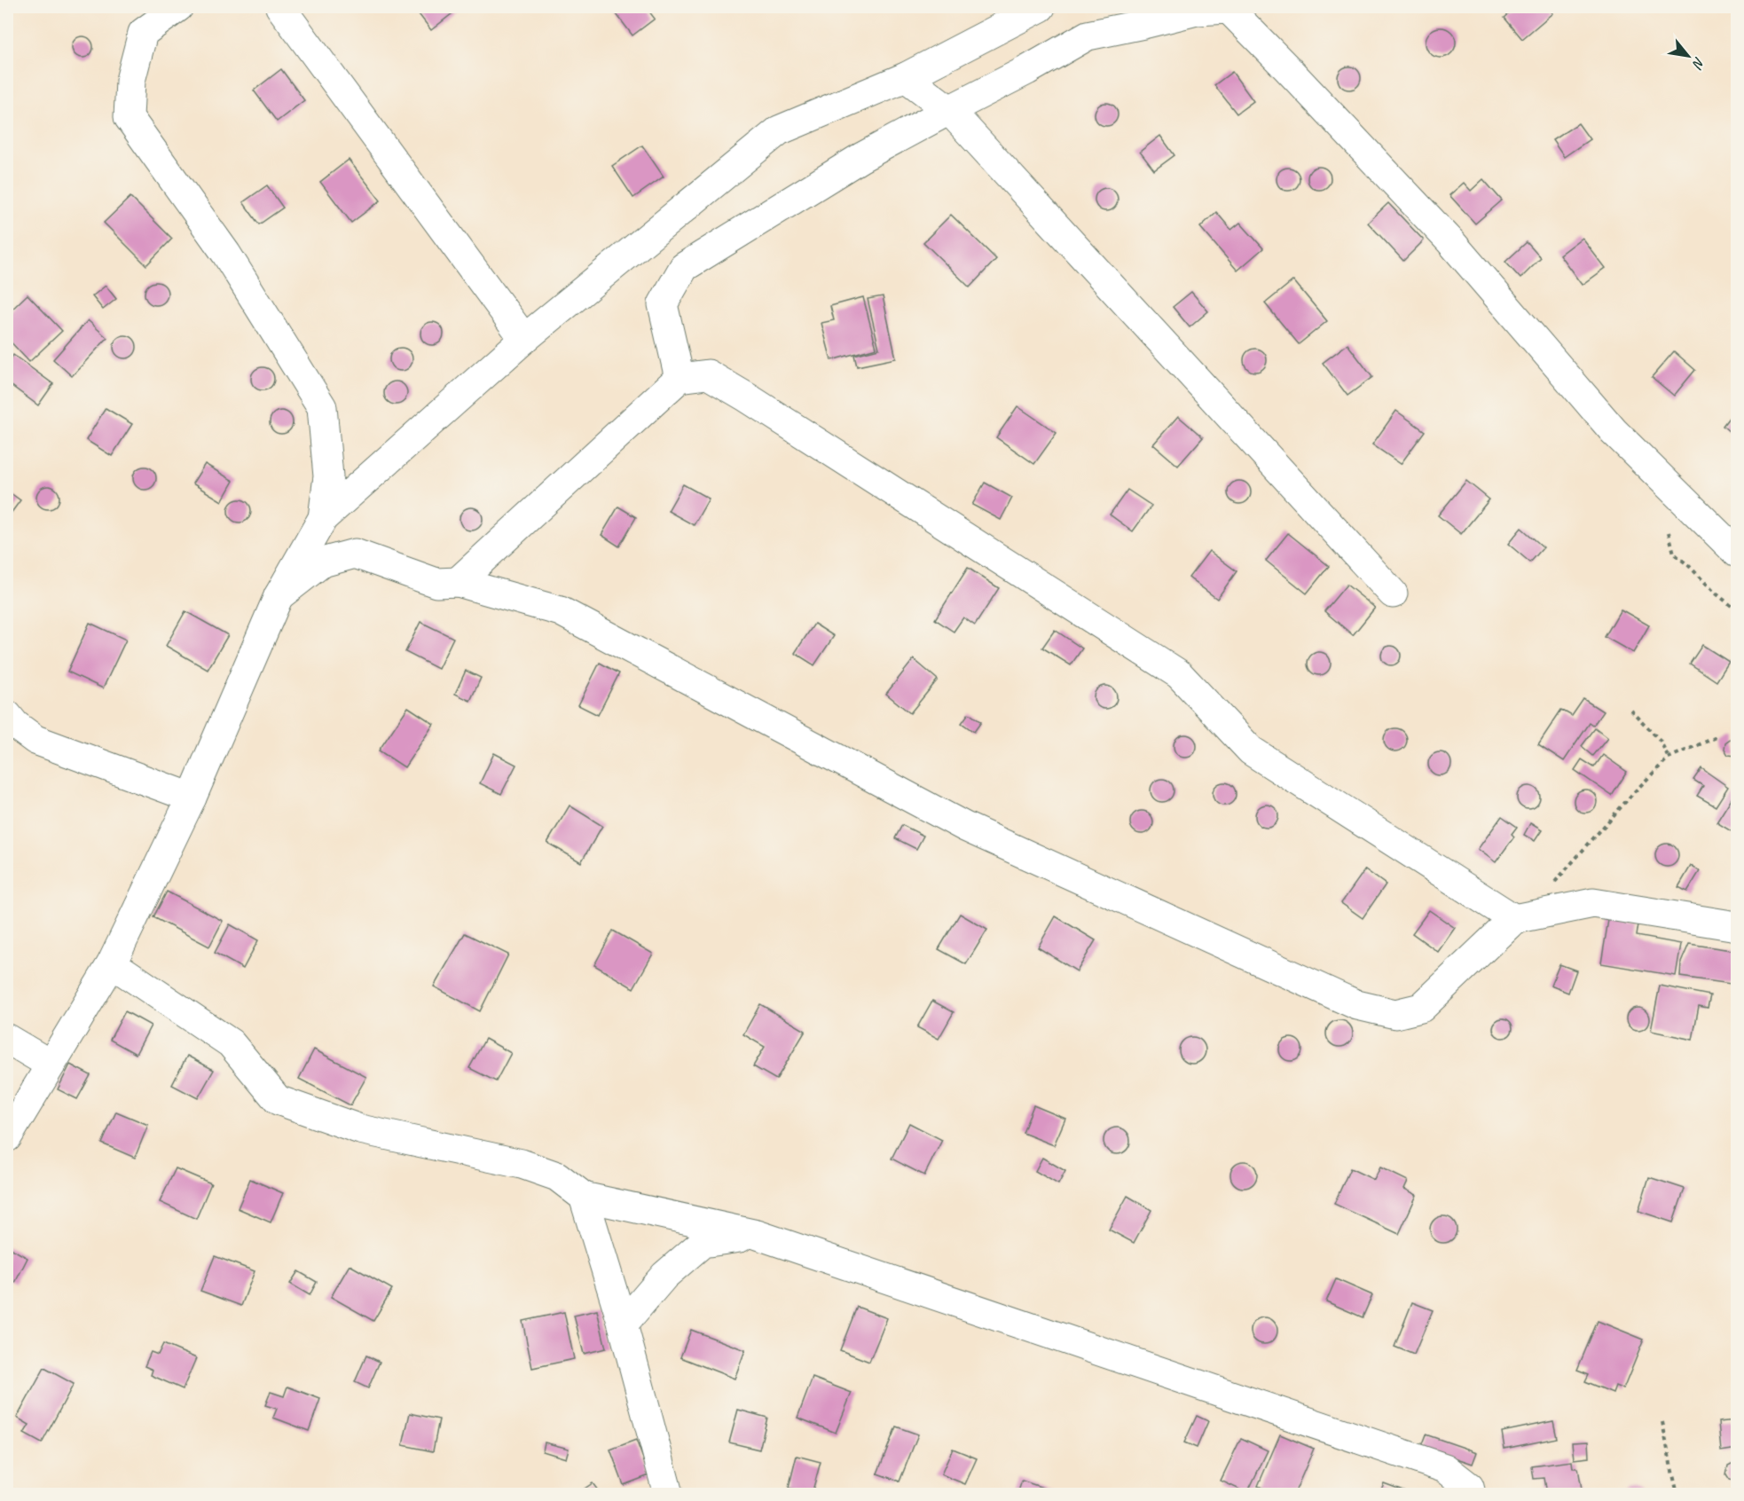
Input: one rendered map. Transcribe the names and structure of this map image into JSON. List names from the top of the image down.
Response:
{
  "north": "bottom right"
}
